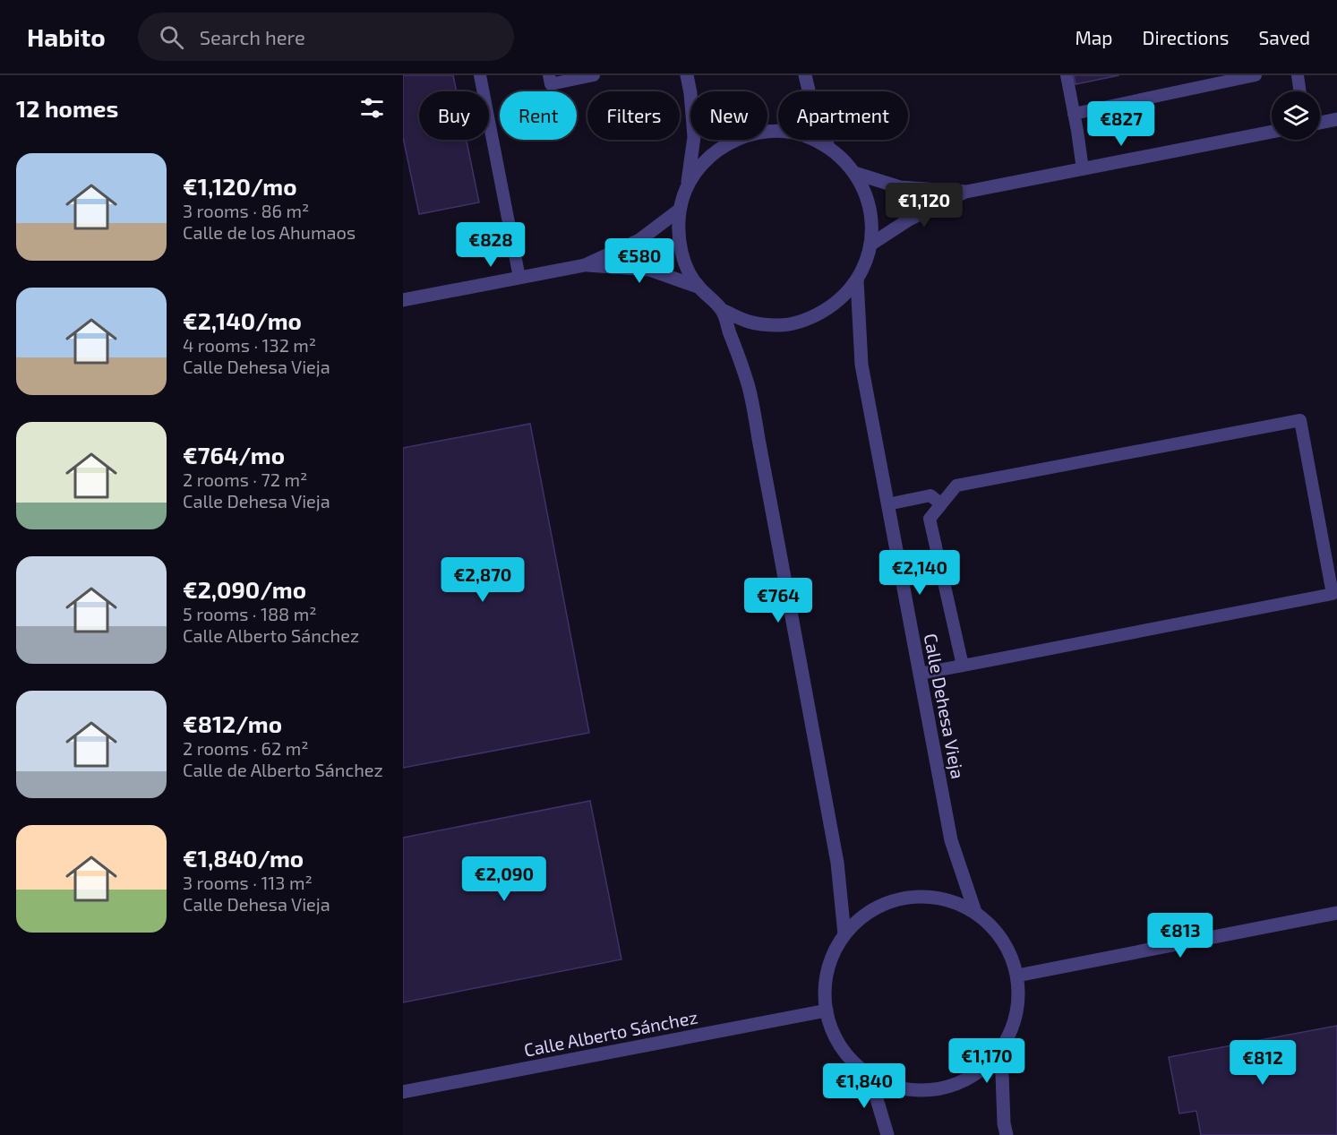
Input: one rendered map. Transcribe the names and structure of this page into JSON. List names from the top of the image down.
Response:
{
  "streets": {
    "street": ["Calle Dehesa Vieja", "Calle Alberto Sánchez"]
  },
  "page": {
    "header": "Habito",
    "search": "Search here",
    "nav": ["Map", "Directions", "Saved"],
    "heading": "12 homes",
    "chip": [
      "Buy",
      "Rent",
      "Filters",
      "New",
      "Apartment"
    ],
    "price": [
      "€827",
      "€1,120",
      "€828",
      "€580",
      "€2,140",
      "€2,870",
      "€764",
      "€2,090",
      "€813",
      "€1,170",
      "€812",
      "€1,840"
    ],
    "list": [
      {
        "name": "€1,120/mo",
        "note": "3 rooms · 86 m² · Calle de los Ahumaos"
      },
      {
        "name": "€2,140/mo",
        "note": "4 rooms · 132 m² · Calle Dehesa Vieja"
      },
      {
        "name": "€764/mo",
        "note": "2 rooms · 72 m² · Calle Dehesa Vieja"
      },
      {
        "name": "€2,090/mo",
        "note": "5 rooms · 188 m² · Calle Alberto Sánchez"
      },
      {
        "name": "€812/mo",
        "note": "2 rooms · 62 m² · Calle de Alberto Sánchez"
      },
      {
        "name": "€1,840/mo",
        "note": "3 rooms · 113 m² · Calle Dehesa Vieja"
      }
    ]
  }
}
